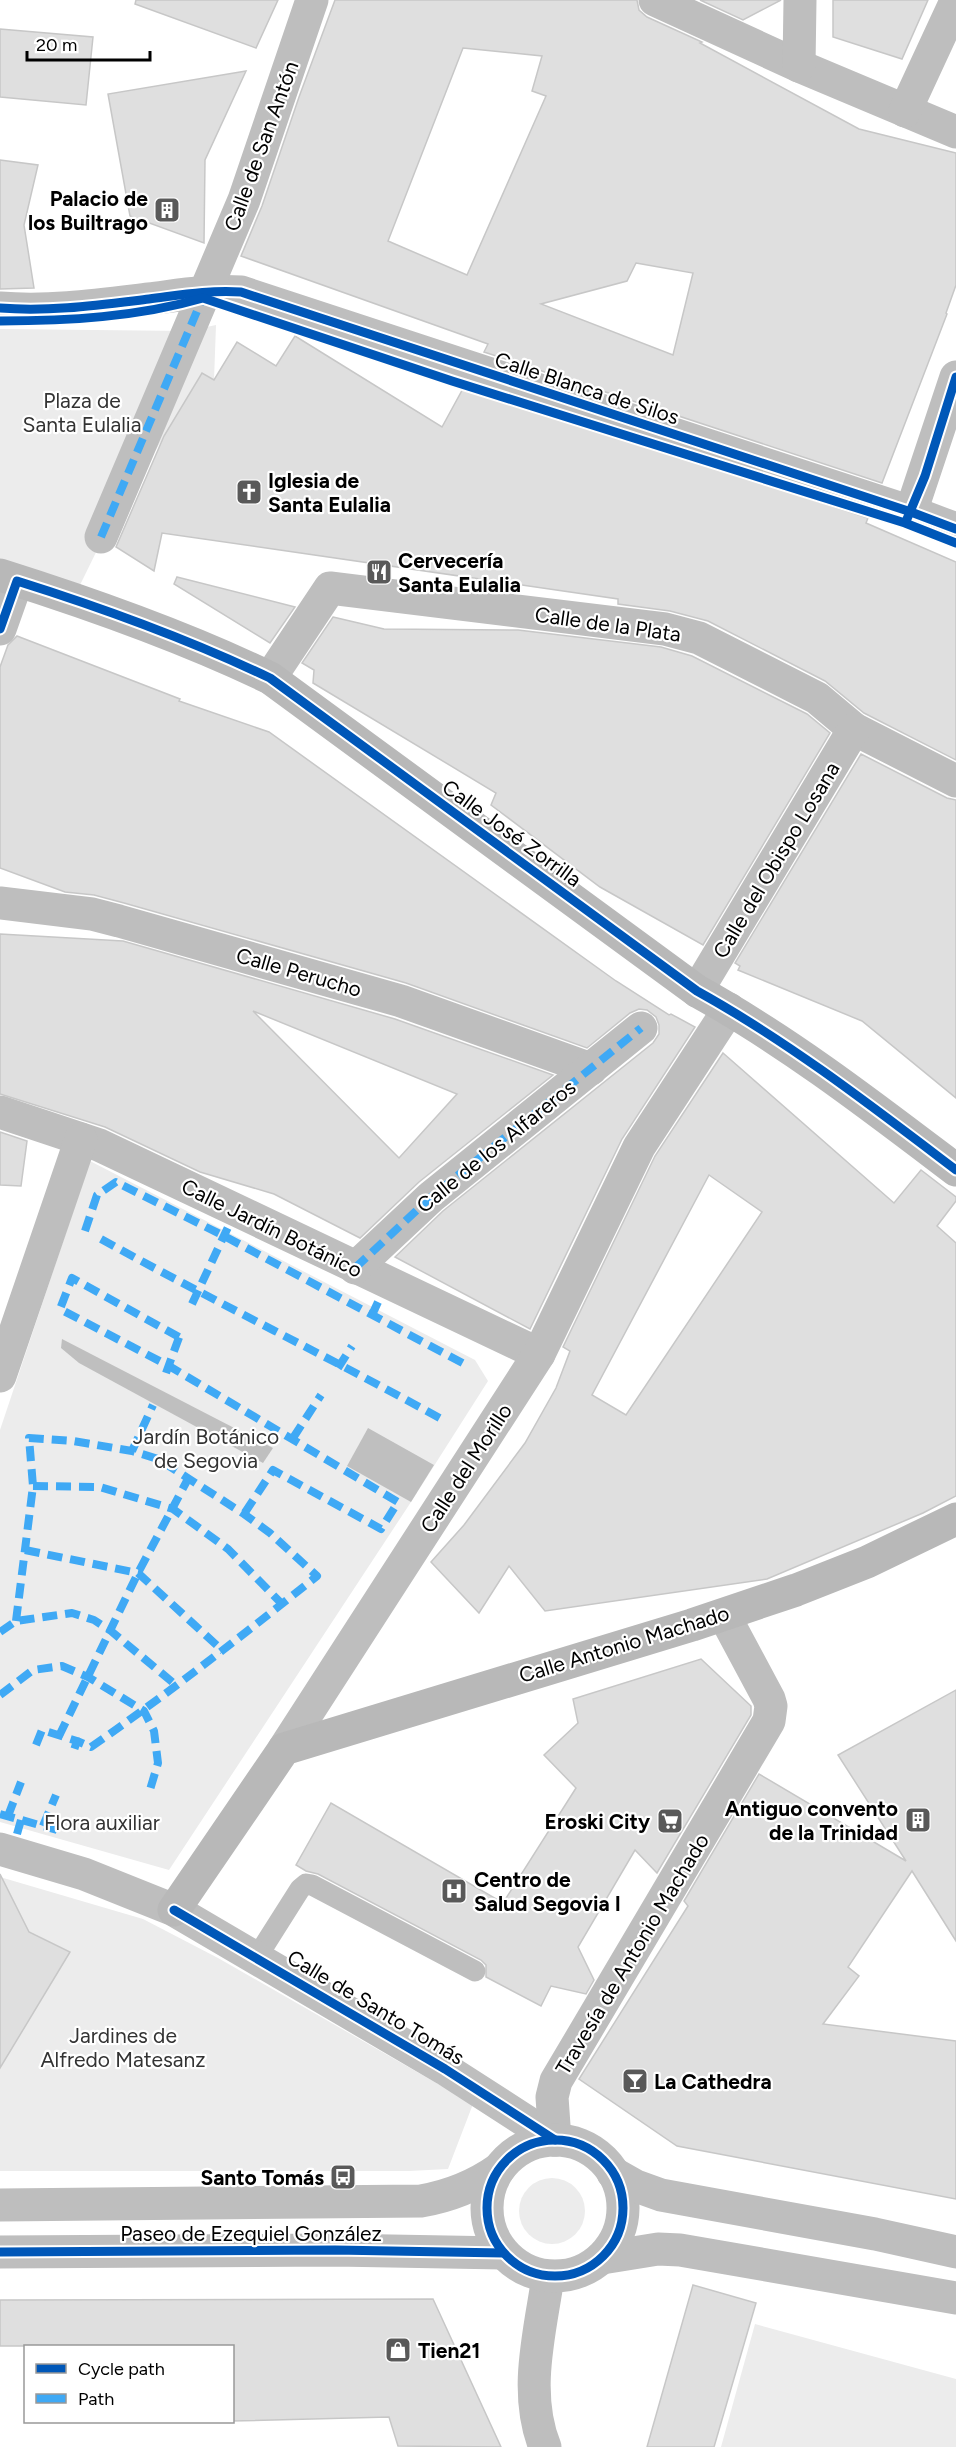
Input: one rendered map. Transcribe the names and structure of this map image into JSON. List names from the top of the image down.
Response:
{
  "streets": {
    "street": [
      "Calle de San Antón",
      "Calle Blanca de Silos",
      "Calle de la Plata",
      "Calle José Zorrilla",
      "Calle del Obispo Losana",
      "Calle Perucho",
      "Calle de los Alfareros",
      "Calle Jardín Botánico",
      "Calle del Morillo",
      "Calle Antonio Machado",
      "Travesía de Antonio Machado",
      "Calle de Santo Tomás",
      "Paseo de Ezequiel González"
    ]
  },
  "crossings": [
    ["Calle de San Antón", "Calle Blanca de Silos"],
    ["Calle de la Plata", "Calle José Zorrilla"],
    ["Calle de la Plata", "Calle del Obispo Losana"],
    ["Calle José Zorrilla", "Calle del Obispo Losana"],
    ["Calle José Zorrilla", "Calle del Morillo"],
    ["Calle Perucho", "Calle de los Alfareros"],
    ["Calle de los Alfareros", "Calle Jardín Botánico"],
    ["Calle Jardín Botánico", "Calle del Morillo"],
    ["Calle del Morillo", "Calle Antonio Machado"],
    ["Calle del Morillo", "Calle de Santo Tomás"],
    ["Calle Antonio Machado", "Travesía de Antonio Machado"],
    ["Travesía de Antonio Machado", "Calle de Santo Tomás"],
    ["Travesía de Antonio Machado", "Paseo de Ezequiel González"],
    ["Calle de Santo Tomás", "Paseo de Ezequiel González"]
  ],
  "parks": [
    "Plaza de Santa Eulalia",
    "Jardín Botánico de Segovia",
    "Flora auxiliar",
    "Jardines de Alfredo Matesanz"
  ],
  "places": {
    "building": ["Palacio de los Builtrago", "Antiguo convento de la Trinidad"],
    "church": ["Iglesia de Santa Eulalia"],
    "restaurant": ["Cervecería Santa Eulalia"],
    "supermarket": ["Eroski City"],
    "hospital": ["Centro de Salud Segovia I"],
    "bar": ["La Cathedra"],
    "bus stop": ["Santo Tomás"],
    "shop": ["Tien21"]
  },
  "legend": ["Cycle path", "Path"],
  "scale_bar": "20 m"
}
